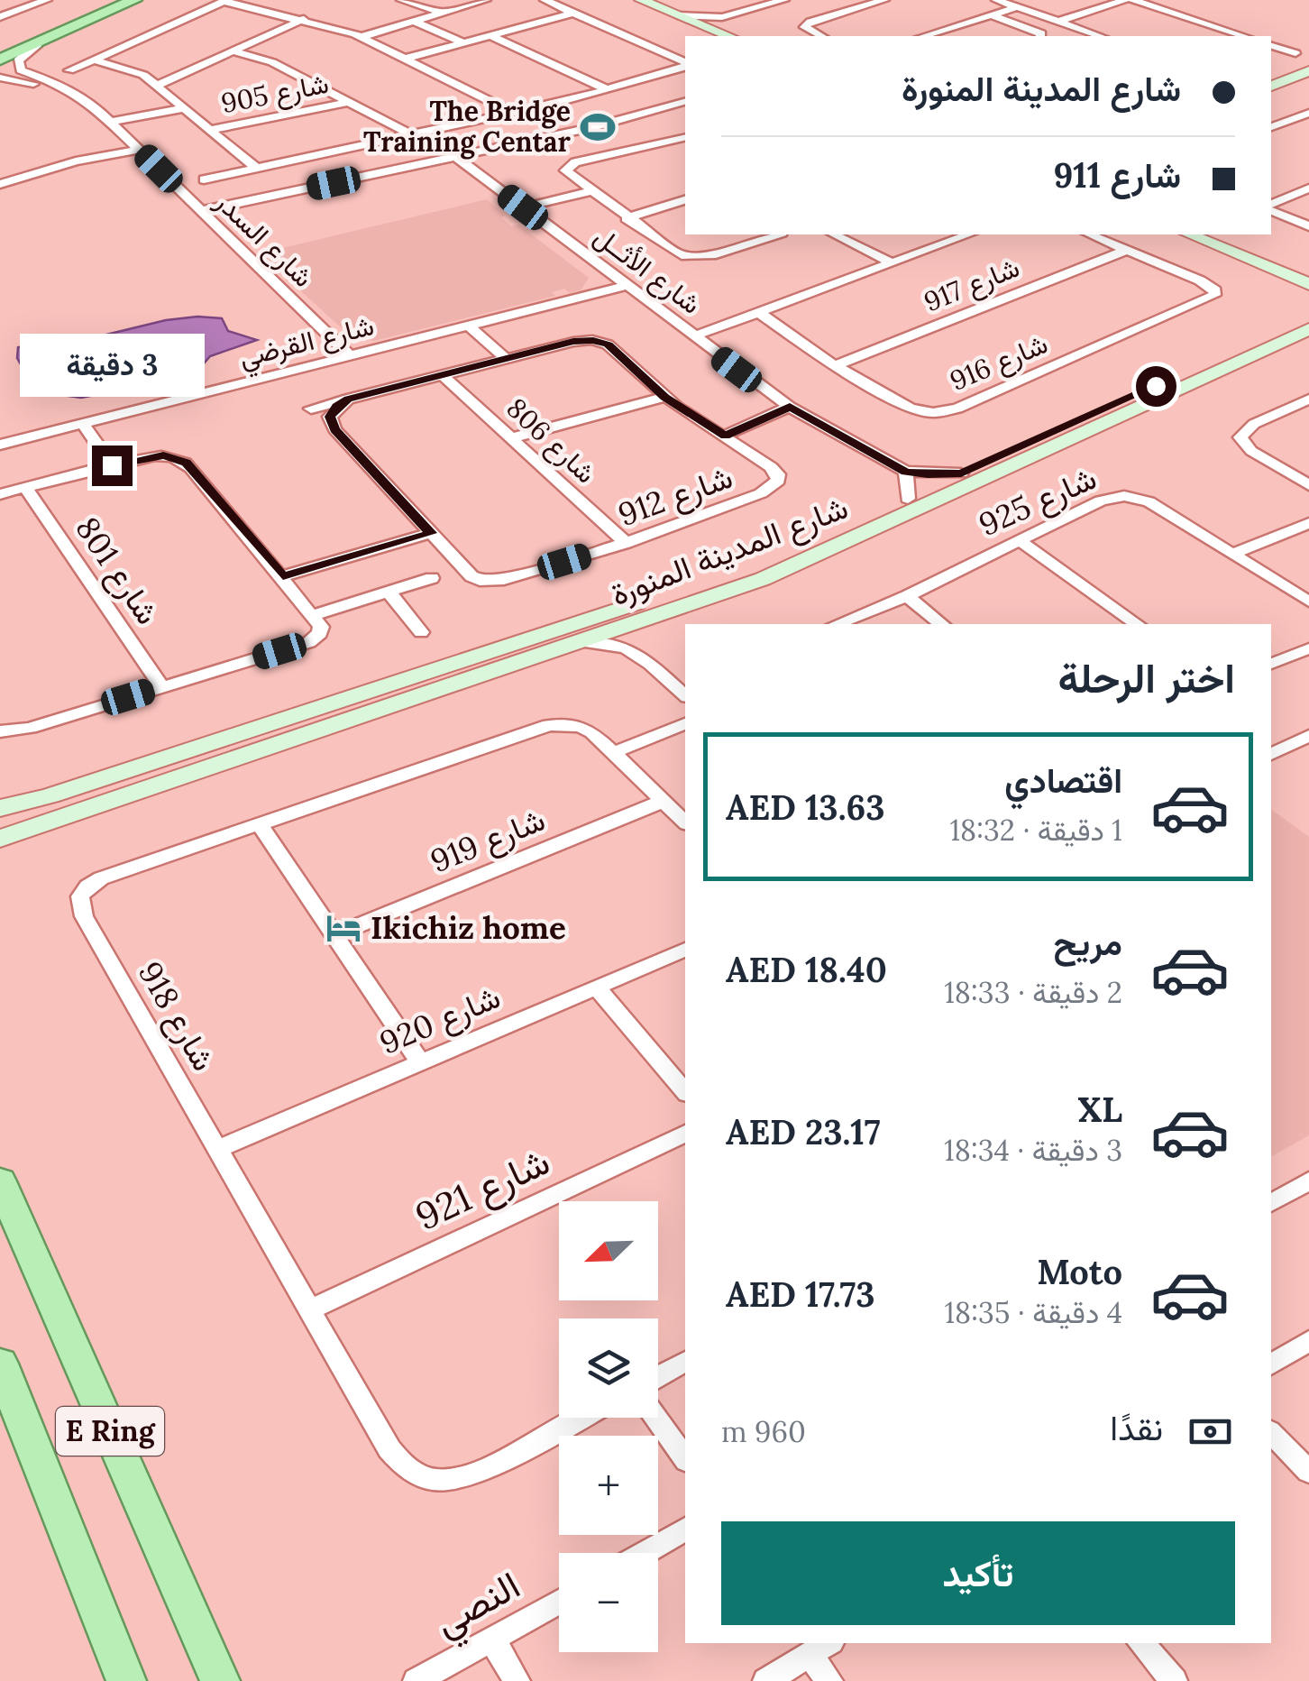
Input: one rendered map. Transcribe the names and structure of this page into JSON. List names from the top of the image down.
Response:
{
  "streets": {
    "main road": ["E Ring"],
    "street": [
      "شارع 905",
      "شارع السدر",
      "شارع الأثــل",
      "شارع 917",
      "شارع القرضي",
      "شارع 916",
      "شارع 806",
      "شارع 912",
      "شارع 925",
      "شارع المدينة المنورة",
      "شارع 801",
      "شارع 919",
      "شارع 918",
      "شارع 920",
      "شارع 921",
      "النصي"
    ]
  },
  "crossings": [
    ["شارع السدر", "شارع القرضي"],
    ["شارع الأثــل", "شارع القرضي"],
    ["شارع الأثــل", "شارع 912"],
    ["شارع الأثــل", "شارع المدينة المنورة"],
    ["شارع 917", "شارع 916"],
    ["شارع 806", "شارع 912"],
    ["شارع 919", "شارع 918"],
    ["شارع 918", "شارع 920"],
    ["شارع 918", "شارع 921"]
  ],
  "places": {
    "sports": ["The Bridge Training Centar"],
    "hotel": ["Ikichiz home"]
  },
  "north": "bottom left",
  "page": {
    "banner": ["شارع المدينة المنورة", "شارع 911"],
    "bubble": "3 دقيقة",
    "heading": "اختر الرحلة",
    "list": [
      {
        "name": "اقتصادي",
        "note": "1 دقيقة · 18:32",
        "value": "AED 13.63"
      },
      {
        "name": "مريح",
        "note": "2 دقيقة · 18:33",
        "value": "AED 18.40"
      },
      {
        "name": "XL",
        "note": "3 دقيقة · 18:34",
        "value": "AED 23.17"
      },
      {
        "name": "Moto",
        "note": "4 دقيقة · 18:35",
        "value": "AED 17.73"
      }
    ],
    "map_buttons": ["+", "−"],
    "pay": ["نقدًا", "960 m"],
    "buttons": "تأكيد"
  }
}
